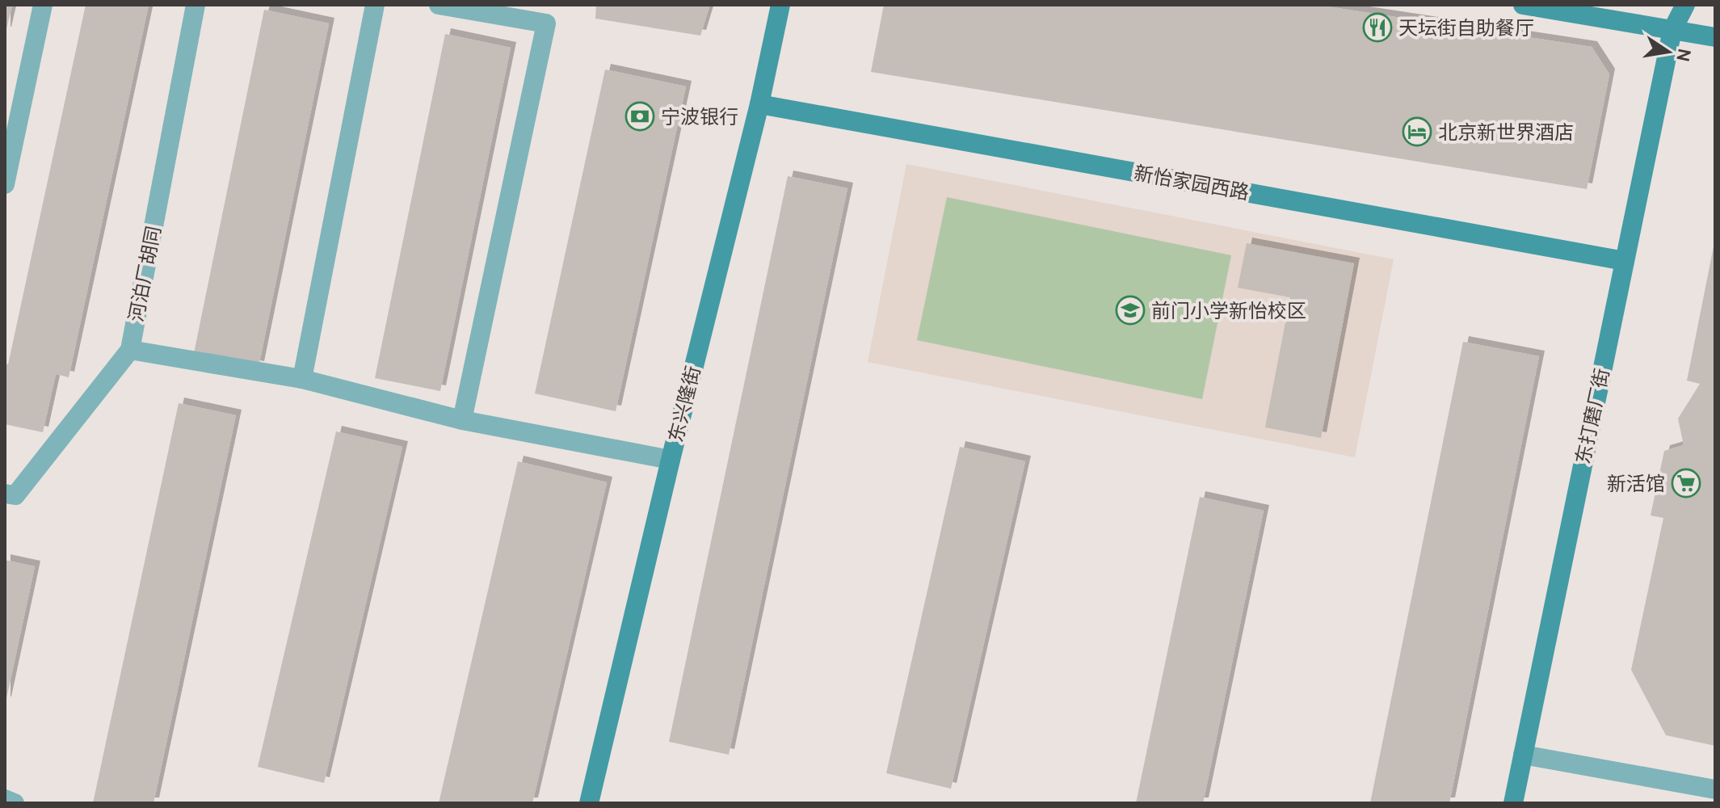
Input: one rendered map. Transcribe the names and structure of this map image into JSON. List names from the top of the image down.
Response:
{
  "streets": {
    "street": [
      "新怡家园西路",
      "河泊厂胡同",
      "东兴隆街",
      "东打磨厂街"
    ]
  },
  "crossings": [
    ["新怡家园西路", "东兴隆街"],
    ["新怡家园西路", "东打磨厂街"]
  ],
  "places": {
    "restaurant": ["天坛街自助餐厅"],
    "bank": ["宁波银行"],
    "hotel": ["北京新世界酒店"],
    "school or university": ["前门小学新怡校区"],
    "supermarket": ["新活馆"]
  },
  "north": "right"
}
